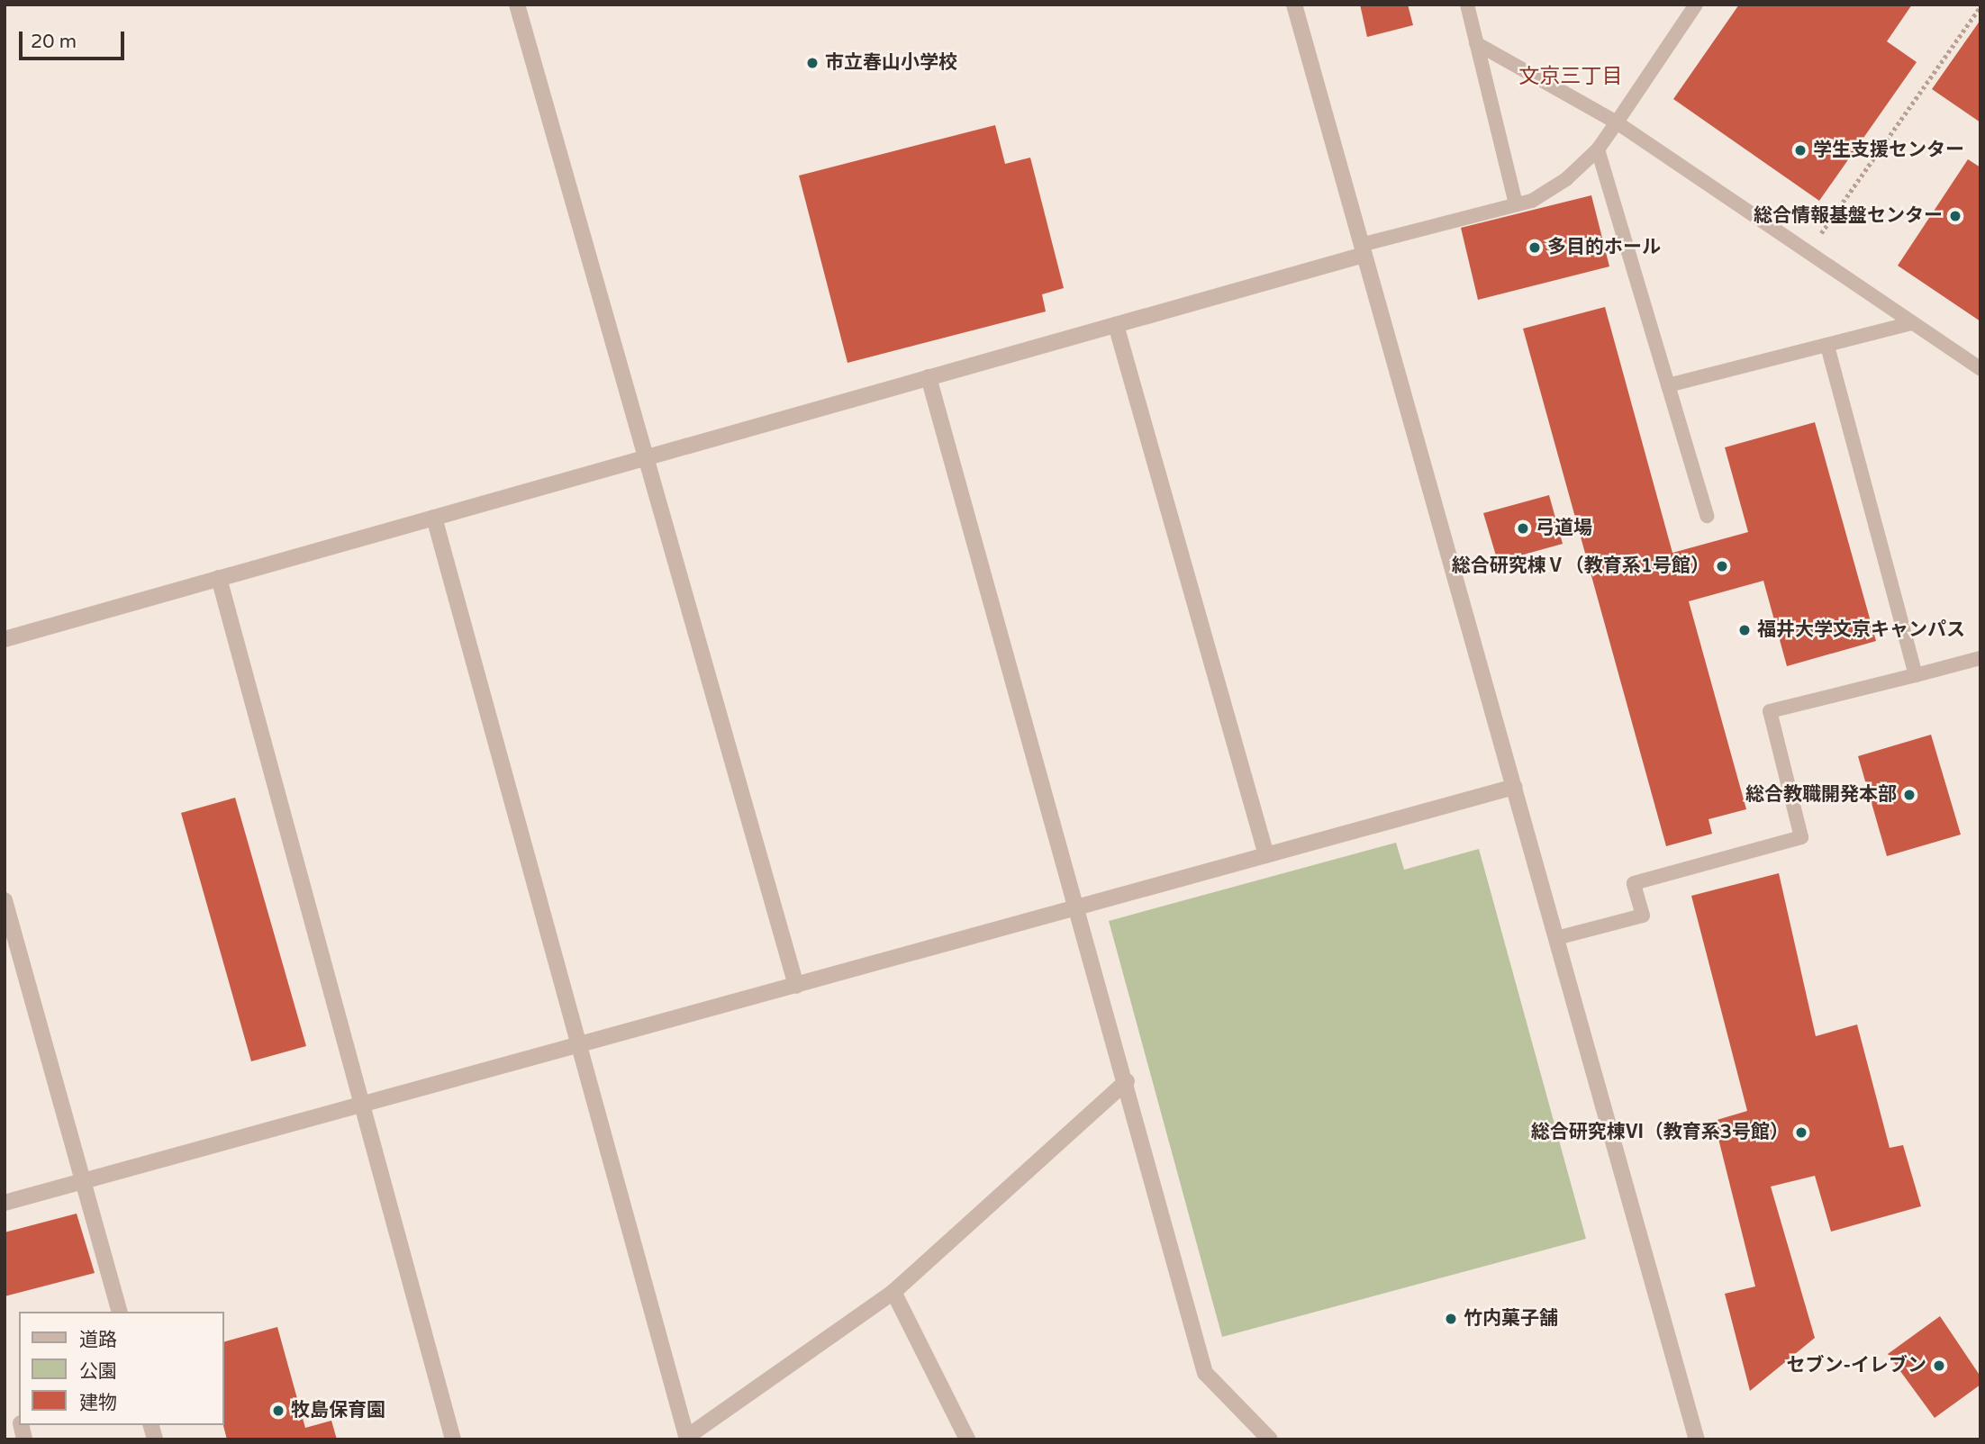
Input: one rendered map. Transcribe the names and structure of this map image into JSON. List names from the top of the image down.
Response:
{
  "districts": ["文京三丁目"],
  "places": [
    "市立春山小学校",
    "学生支援センター",
    "総合情報基盤センター",
    "多目的ホール",
    "弓道場",
    "総合研究棟Ⅴ（教育系1号館）",
    "福井大学文京キャンパス",
    "総合教職開発本部",
    "総合研究棟Ⅵ（教育系3号館）",
    "竹内菓子舗",
    "セブン-イレブン",
    "牧島保育園"
  ],
  "legend": ["道路", "公園", "建物"],
  "scale_bar": "20 m"
}
